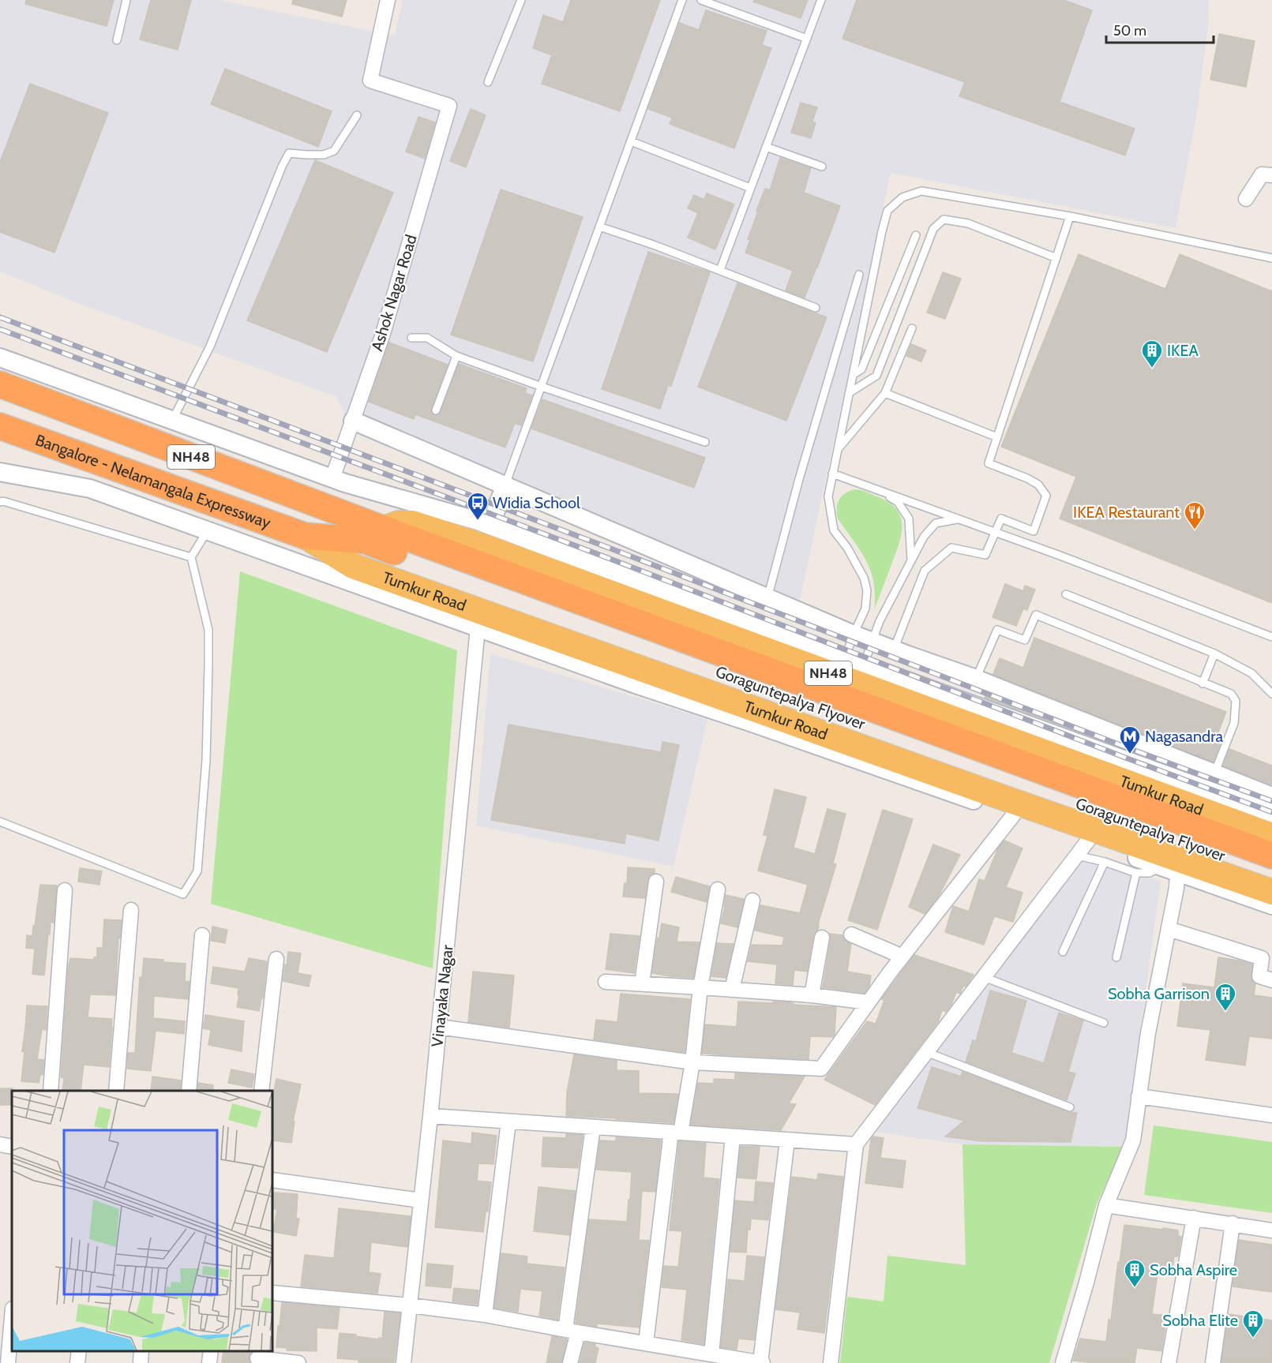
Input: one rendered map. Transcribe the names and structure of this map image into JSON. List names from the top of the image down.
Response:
{
  "streets": {
    "highway": [
      "NH48",
      "Bangalore - Nelamangala Expressway",
      "Tumkur Road",
      "Goraguntepalya Flyover"
    ],
    "street": ["Ashok Nagar Road", "Vinayaka Nagar"]
  },
  "crossings": [
    ["NH48", "Tumkur Road"],
    ["NH48", "Goraguntepalya Flyover"],
    ["Bangalore - Nelamangala Expressway", "Tumkur Road"],
    ["Bangalore - Nelamangala Expressway", "Goraguntepalya Flyover"],
    ["Tumkur Road", "Goraguntepalya Flyover"]
  ],
  "places": {
    "building": [
      "IKEA",
      "Sobha Garrison",
      "Sobha Aspire",
      "Sobha Elite"
    ],
    "bus stop": ["Widia School"],
    "restaurant": ["IKEA Restaurant"],
    "metro station": ["Nagasandra"]
  },
  "scale_bar": "50 m"
}
